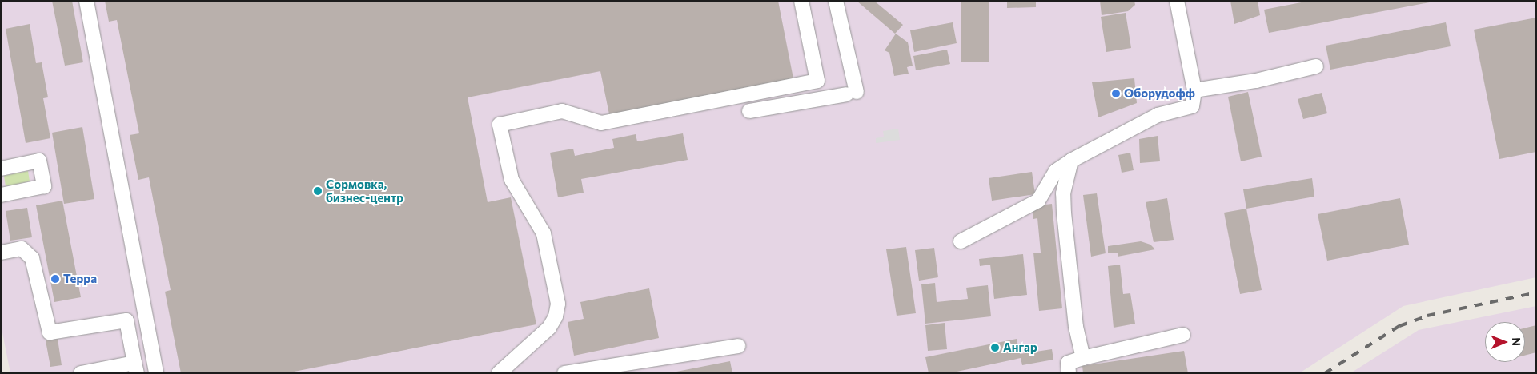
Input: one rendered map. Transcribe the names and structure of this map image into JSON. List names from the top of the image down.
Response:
{
  "places": [
    "Оборудофф",
    "Сормовка, бизнес-центр",
    "Терра",
    "Ангар"
  ],
  "north": "right"
}
